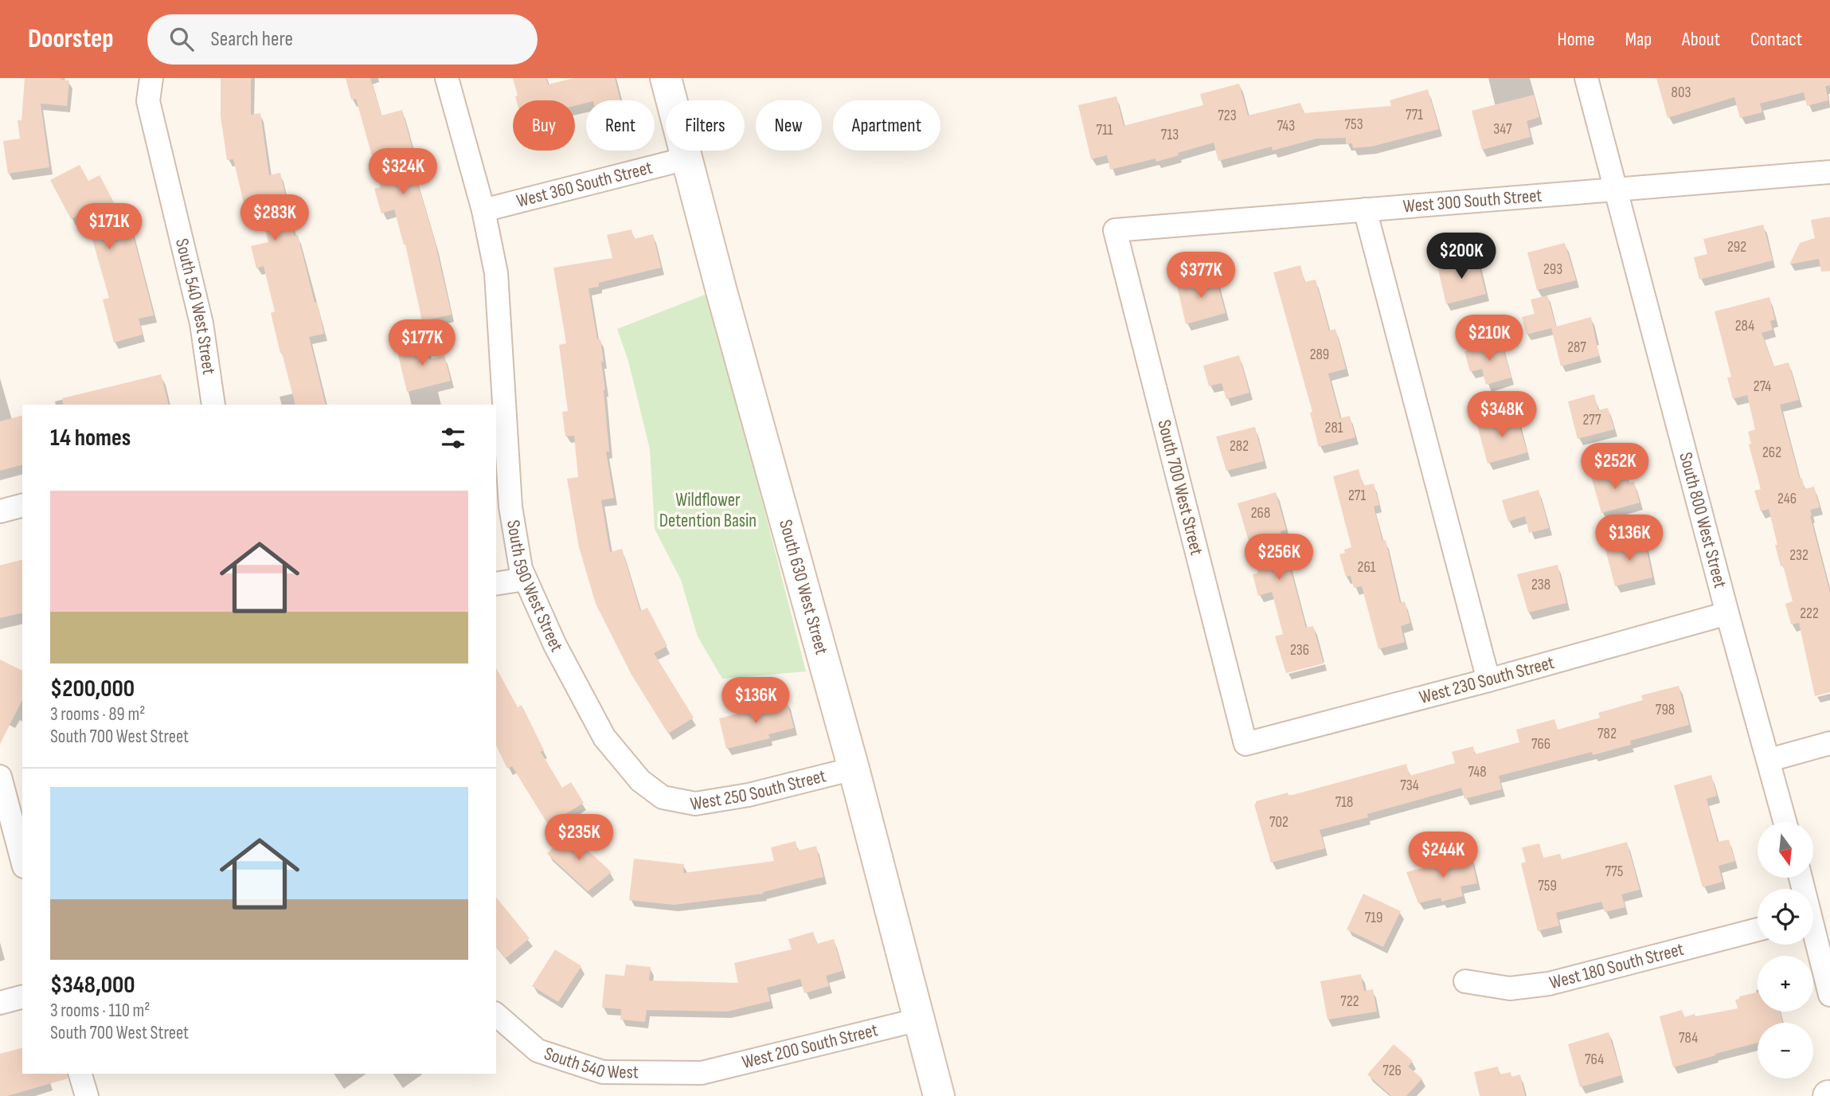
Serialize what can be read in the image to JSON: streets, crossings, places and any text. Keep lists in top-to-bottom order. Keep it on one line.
{"streets":{"street":["West 360 South Street","West 300 South Street","South 540 West Street","South 700 West Street","South 800 West Street","South 590 West Street","South 630 West Street","West 230 South Street","West 250 South Street","West 180 South Street","West 200 South Street","South 540 West"]},"crossings":[["West 360 South Street","South 590 West Street"],["West 360 South Street","South 630 West Street"],["West 300 South Street","South 700 West Street"],["West 300 South Street","South 800 West Street"],["South 700 West Street","West 230 South Street"],["South 800 West Street","West 230 South Street"],["South 590 West Street","West 250 South Street"],["South 630 West Street","West 250 South Street"],["South 630 West Street","West 200 South Street"],["West 200 South Street","South 540 West"]],"parks":["Wildflower Detention Basin"],"house_numbers":["803","771","723","753","743","347","711","713","292","293","284","287","289","274","277","281","282","262","271","246","268","232","261","238","222","236","798","782","766","748","734","718","702","775","759","719","722","784","764","726"],"north":"bottom","page":{"header":"Doorstep","search":"Search here","nav":["Home","Map","About","Contact"],"chip":["Buy","Rent","Filters","New","Apartment"],"price":["$324K","$283K","$171K","$200K","$377K","$210K","$177K","$348K","$252K","$136K","$256K","$136K","$235K","$244K"],"heading":"14 homes","list":[{"name":"$200,000","note":"3 rooms · 89 m² · South 700 West Street"},{"name":"$348,000","note":"3 rooms · 110 m² · South 700 West Street"}],"map_buttons":["+","−"]}}
